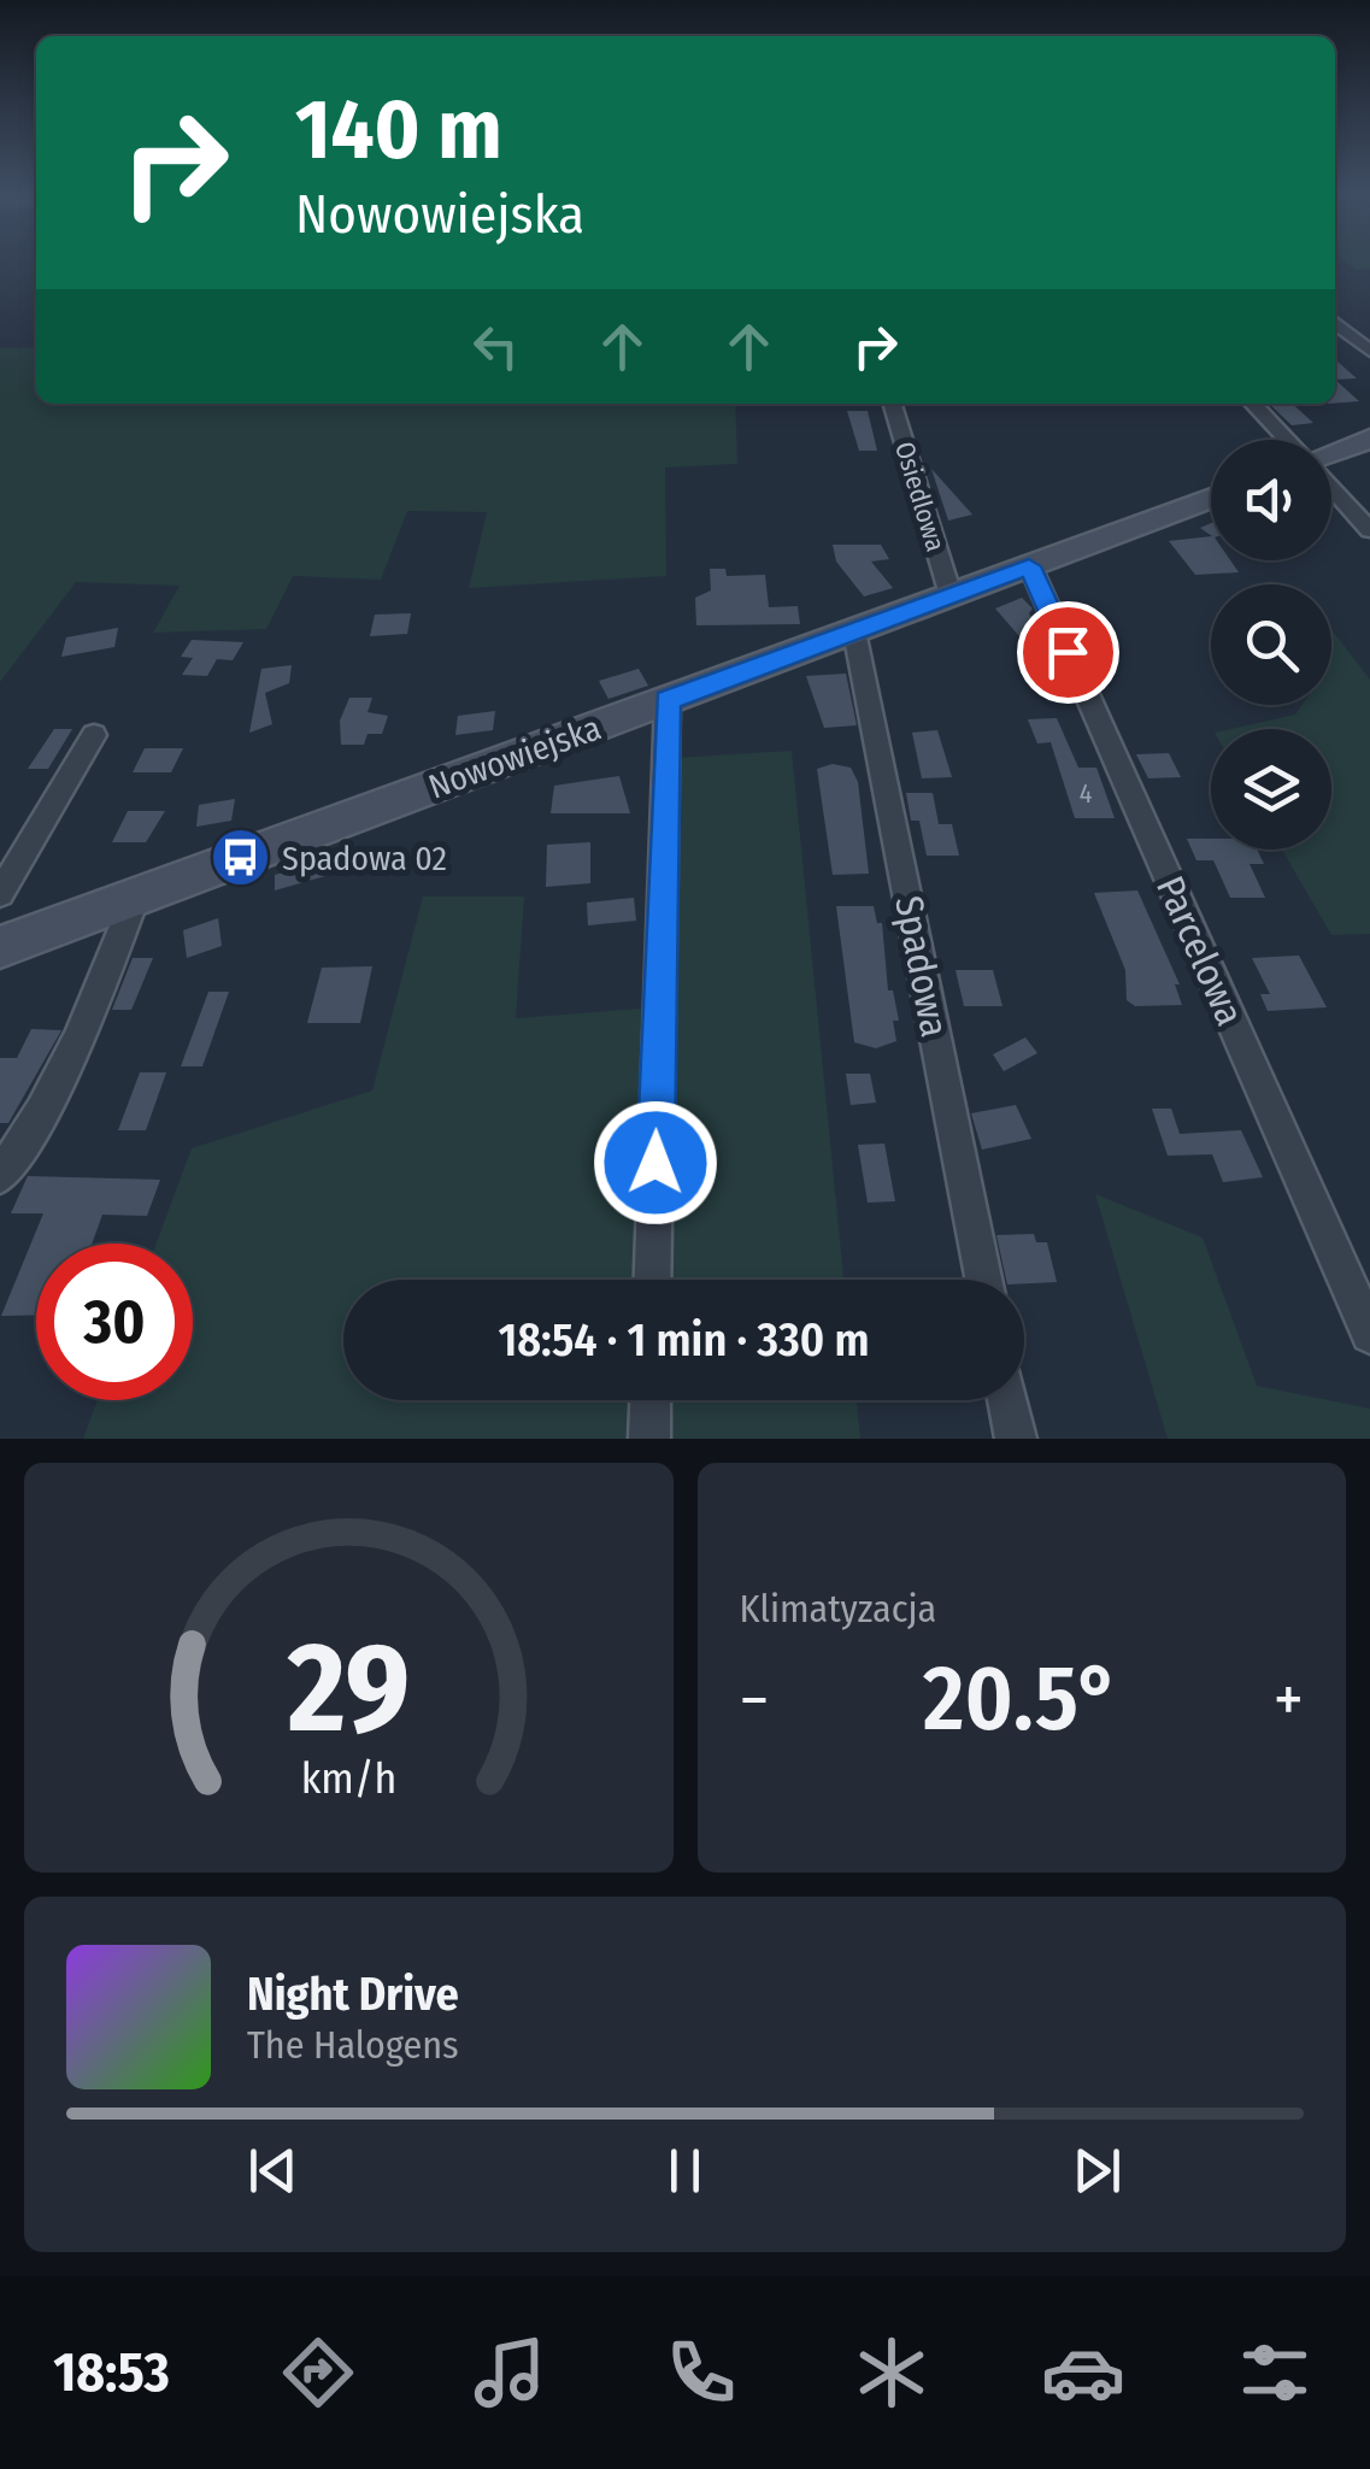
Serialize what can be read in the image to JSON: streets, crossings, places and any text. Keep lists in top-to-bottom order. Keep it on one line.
{"streets":{"street":["Osiedlowa","Nowowiejska","Parcelowa","Spadowa"]},"crossings":[["Osiedlowa","Nowowiejska"],["Nowowiejska","Parcelowa"],["Nowowiejska","Spadowa"]],"places":{"bus stop":["Spadowa 02"]},"house_numbers":["4"],"page":{"turn":["140 m","Nowowiejska"],"limit":"30","trip":"18:54 · 1 min · 330 m","tile":"Klimatyzacja","heat":["−","20.5°","+"],"song":["Night Drive","The Halogens"],"tabs":"18:53","gauge":["29","km/h"]}}
